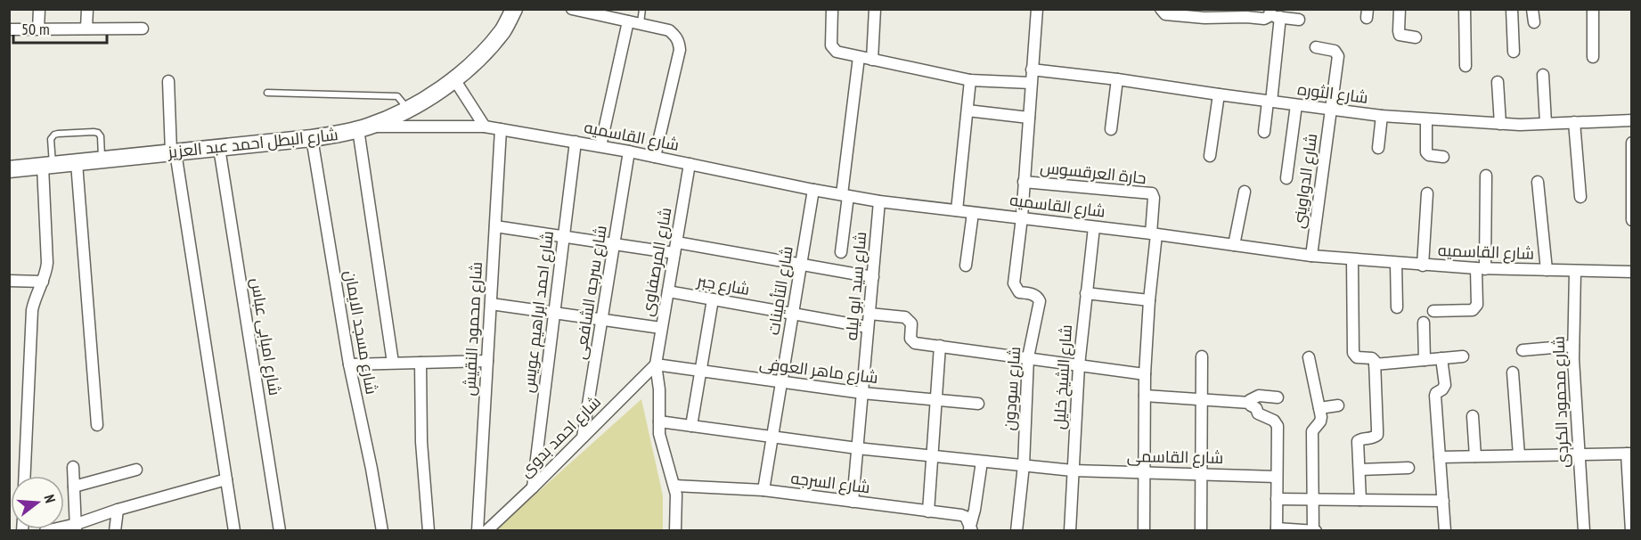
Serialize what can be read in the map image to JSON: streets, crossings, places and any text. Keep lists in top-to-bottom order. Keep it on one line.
{"streets":{"main road":["شارع البطل احمد عبد العزيز"],"street":["شارع الثوره","شارع القاسميه","حارة العرقسوس","شارع الدواوينى","شارع المرصفاوى","شارع جبر","شارع سيد ابو ليله","شارع التأمينات","شارع سرجه الشافعى","شارع احمد ابراهيم عويس","شارع محمود النقيش","شارع مسجد الايمان","شارع امبابى عباس","شارع ماهر العوفى","شارع الشيخ خليل","شارع سودون","شارع محمود الكردى","شارع احمد بدوى","شارع القاسمى","شارع السرجه"]},"crossings":[["شارع الثوره","شارع الدواوينى"],["شارع الثوره","شارع سودون"],["شارع القاسميه","شارع البطل احمد عبد العزيز"],["شارع القاسميه","حارة العرقسوس"],["شارع القاسميه","شارع الدواوينى"],["شارع القاسميه","شارع المرصفاوى"],["شارع القاسميه","شارع سيد ابو ليله"],["شارع القاسميه","شارع التأمينات"],["شارع القاسميه","شارع سرجه الشافعى"],["شارع القاسميه","شارع احمد ابراهيم عويس"],["شارع القاسميه","شارع محمود النقيش"],["شارع القاسميه","شارع الشيخ خليل"],["شارع القاسميه","شارع سودون"],["شارع القاسميه","شارع محمود الكردى"],["شارع البطل احمد عبد العزيز","شارع مسجد الايمان"],["شارع البطل احمد عبد العزيز","شارع امبابى عباس"],["حارة العرقسوس","شارع سودون"],["شارع المرصفاوى","شارع جبر"],["شارع المرصفاوى","شارع ماهر العوفى"],["شارع المرصفاوى","شارع احمد بدوى"],["شارع المرصفاوى","شارع القاسمى"],["شارع المرصفاوى","شارع السرجه"],["شارع جبر","شارع سيد ابو ليله"],["شارع جبر","شارع التأمينات"],["شارع سيد ابو ليله","شارع ماهر العوفى"],["شارع سيد ابو ليله","شارع القاسمى"],["شارع سيد ابو ليله","شارع السرجه"],["شارع التأمينات","شارع ماهر العوفى"],["شارع التأمينات","شارع القاسمى"],["شارع التأمينات","شارع السرجه"],["شارع سرجه الشافعى","شارع احمد بدوى"],["شارع احمد ابراهيم عويس","شارع احمد بدوى"],["شارع ماهر العوفى","شارع احمد بدوى"],["شارع الشيخ خليل","شارع القاسمى"],["شارع سودون","شارع القاسمى"]],"scale_bar":"50 m","north":"right"}
